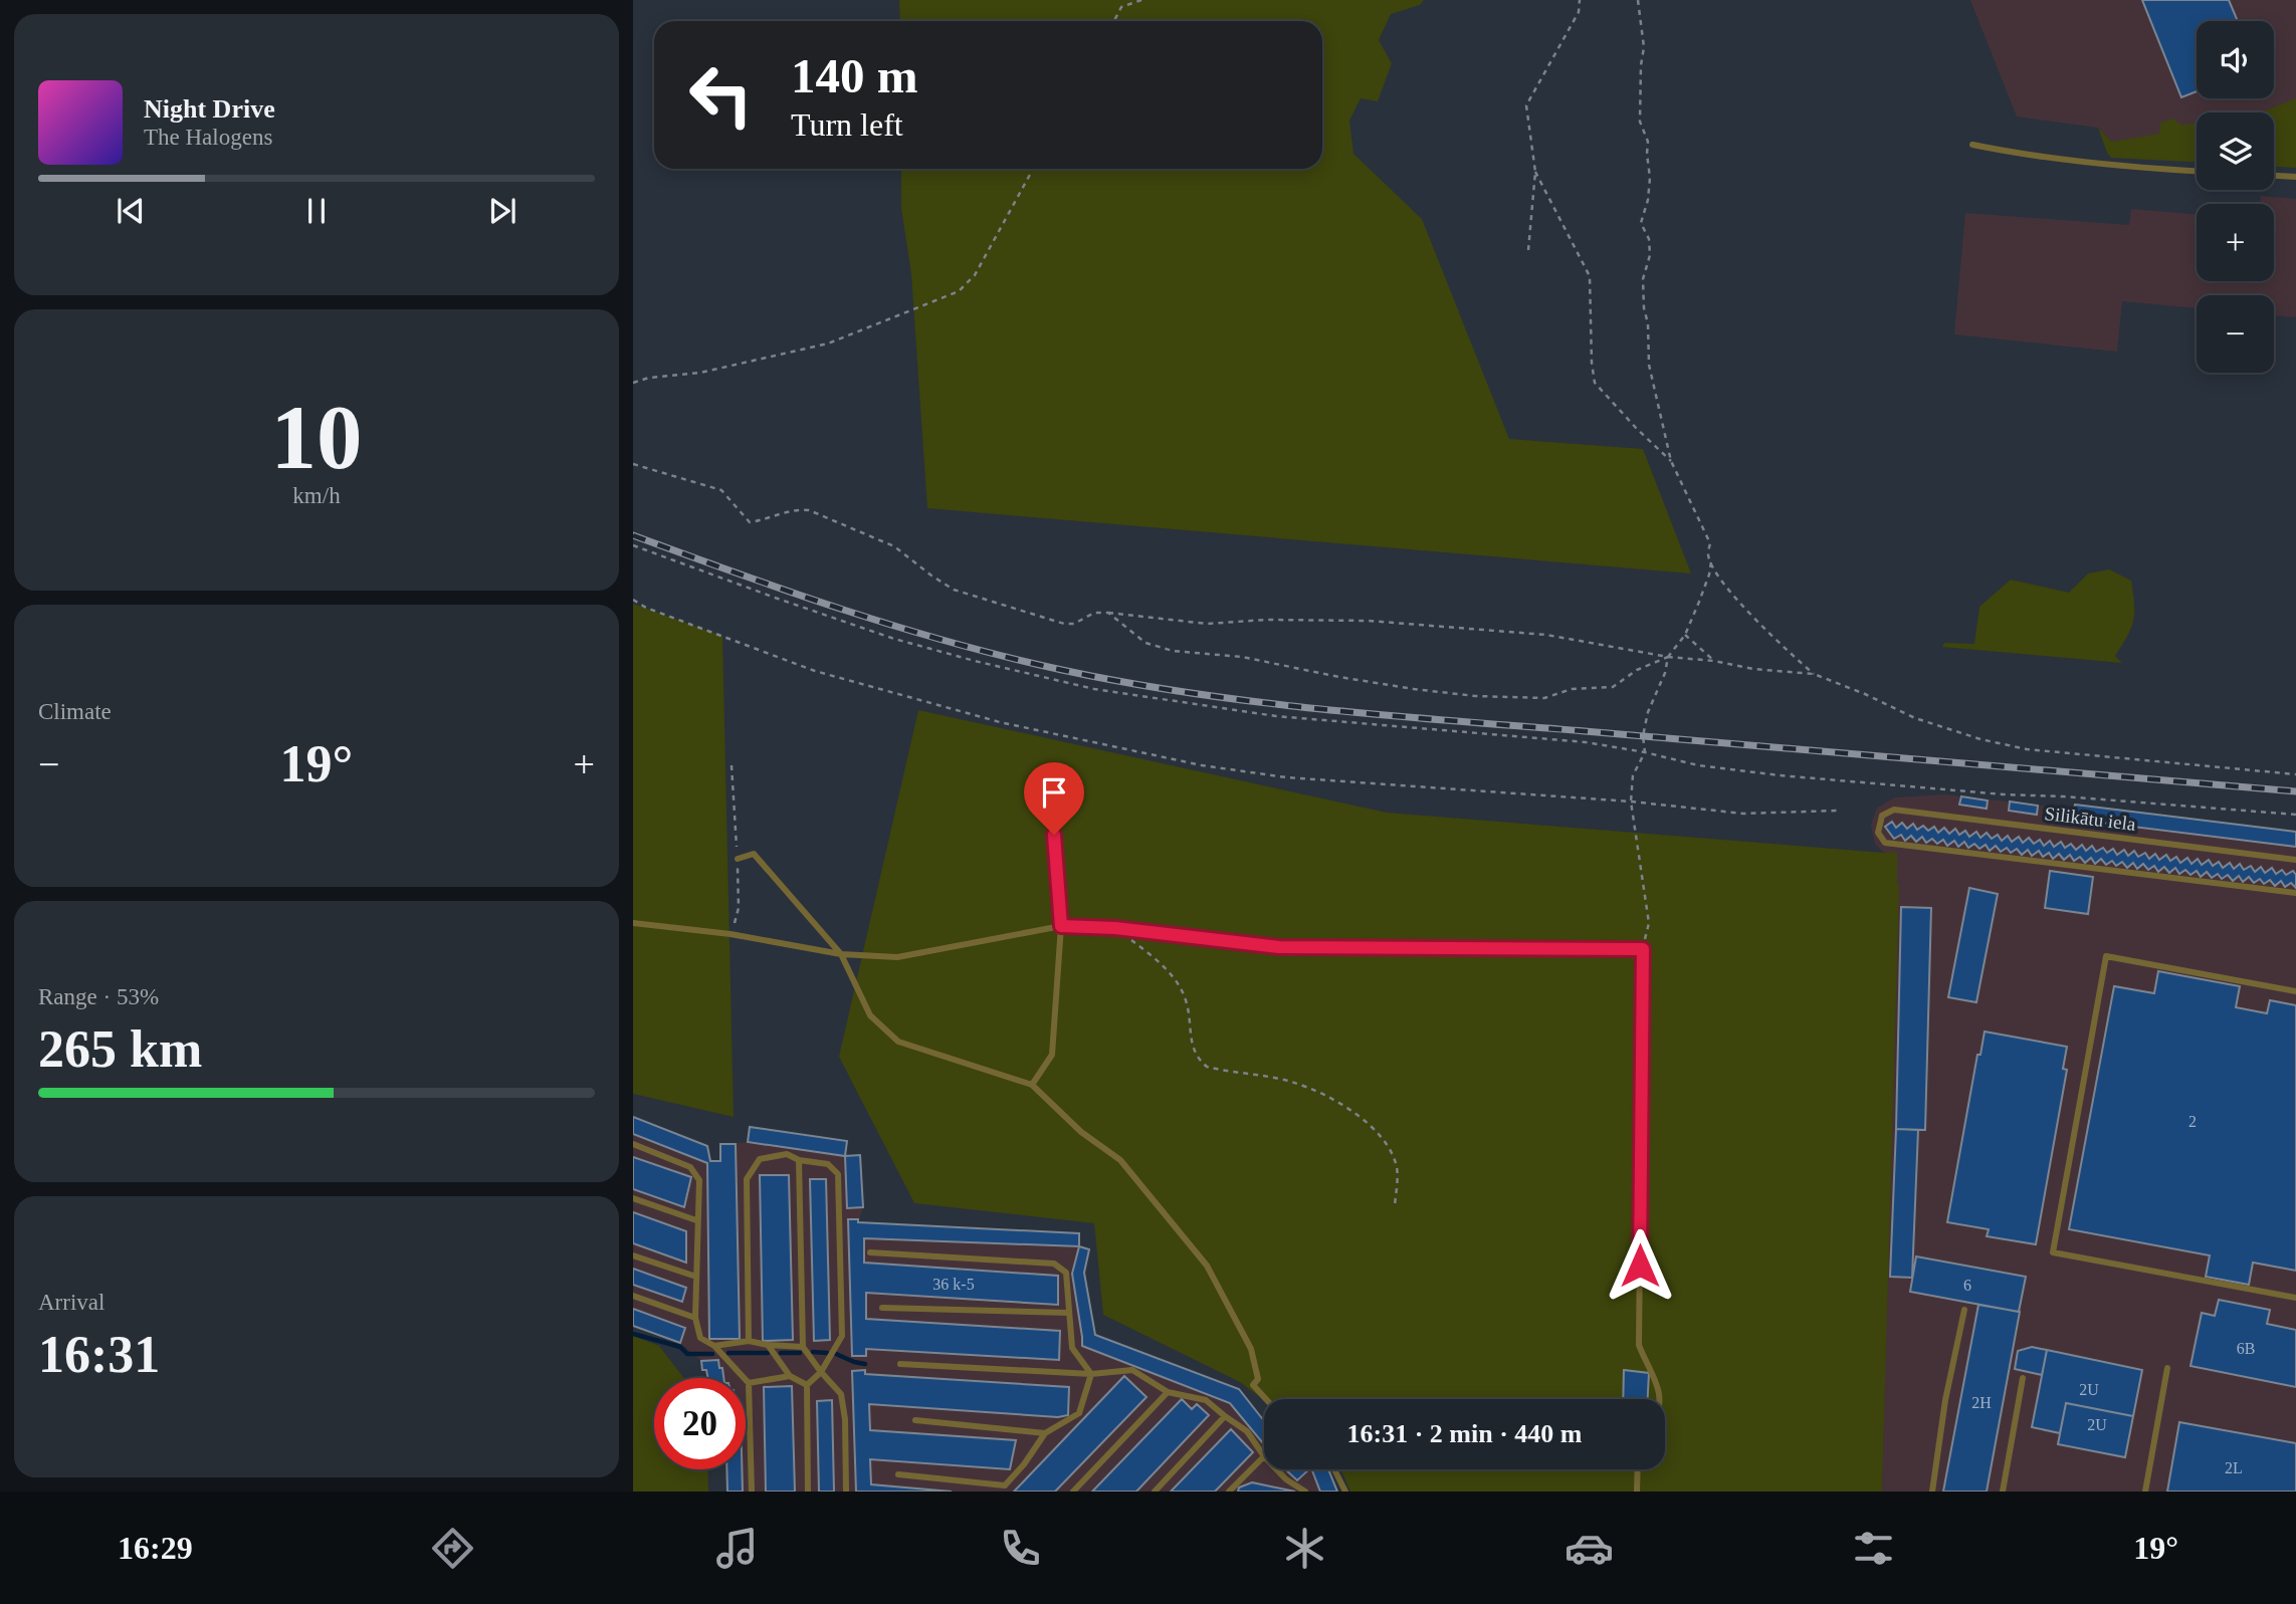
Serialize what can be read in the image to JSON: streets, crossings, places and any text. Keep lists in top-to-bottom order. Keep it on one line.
{"streets":{"lane":["Silikātu iela"]},"house_numbers":["2","36 k-5","6","6B","2U","2H","2U","2L"],"page":{"map_buttons":["+","−"],"turn":["140 m","Turn left"],"song":["Night Drive","The Halogens"],"tile":[["10","km/h"],"Climate",["Range · 53%","265 km"],["Arrival","16:31"]],"heat":["−","19°","+"],"limit":"20","trip":"16:31 · 2 min · 440 m","tabs":["16:29","19°"]}}
